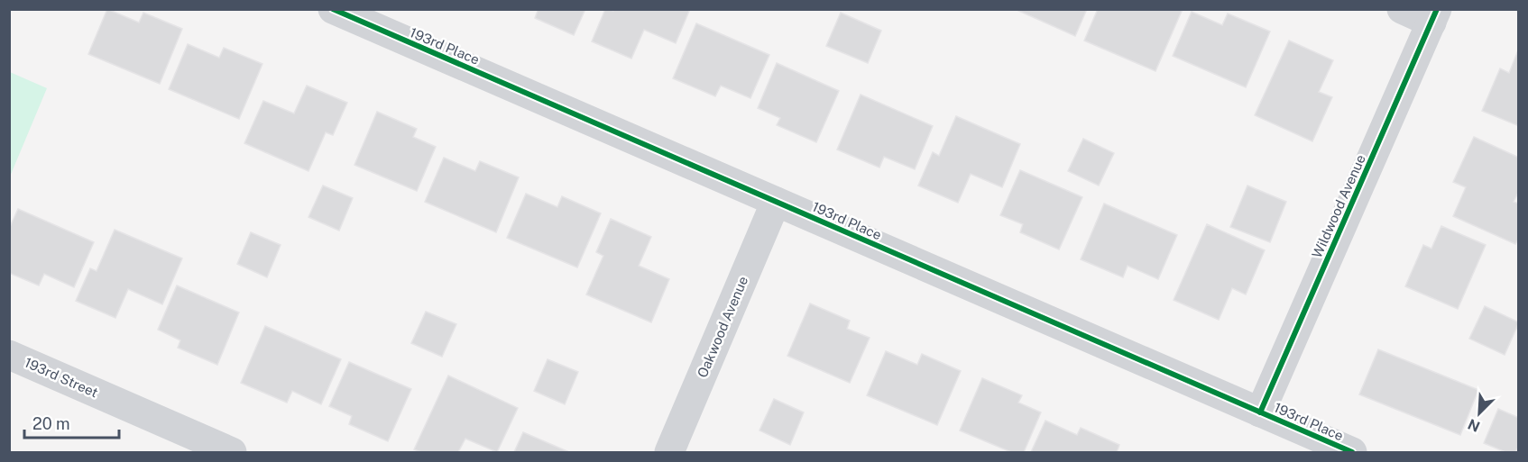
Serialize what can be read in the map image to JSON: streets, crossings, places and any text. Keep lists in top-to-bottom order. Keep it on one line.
{"streets":{"street":["193rd Place","Wildwood Avenue","Oakwood Avenue","193rd Street"]},"crossings":[["193rd Place","Wildwood Avenue"],["193rd Place","Oakwood Avenue"]],"scale_bar":"20 m","north":"bottom left"}
